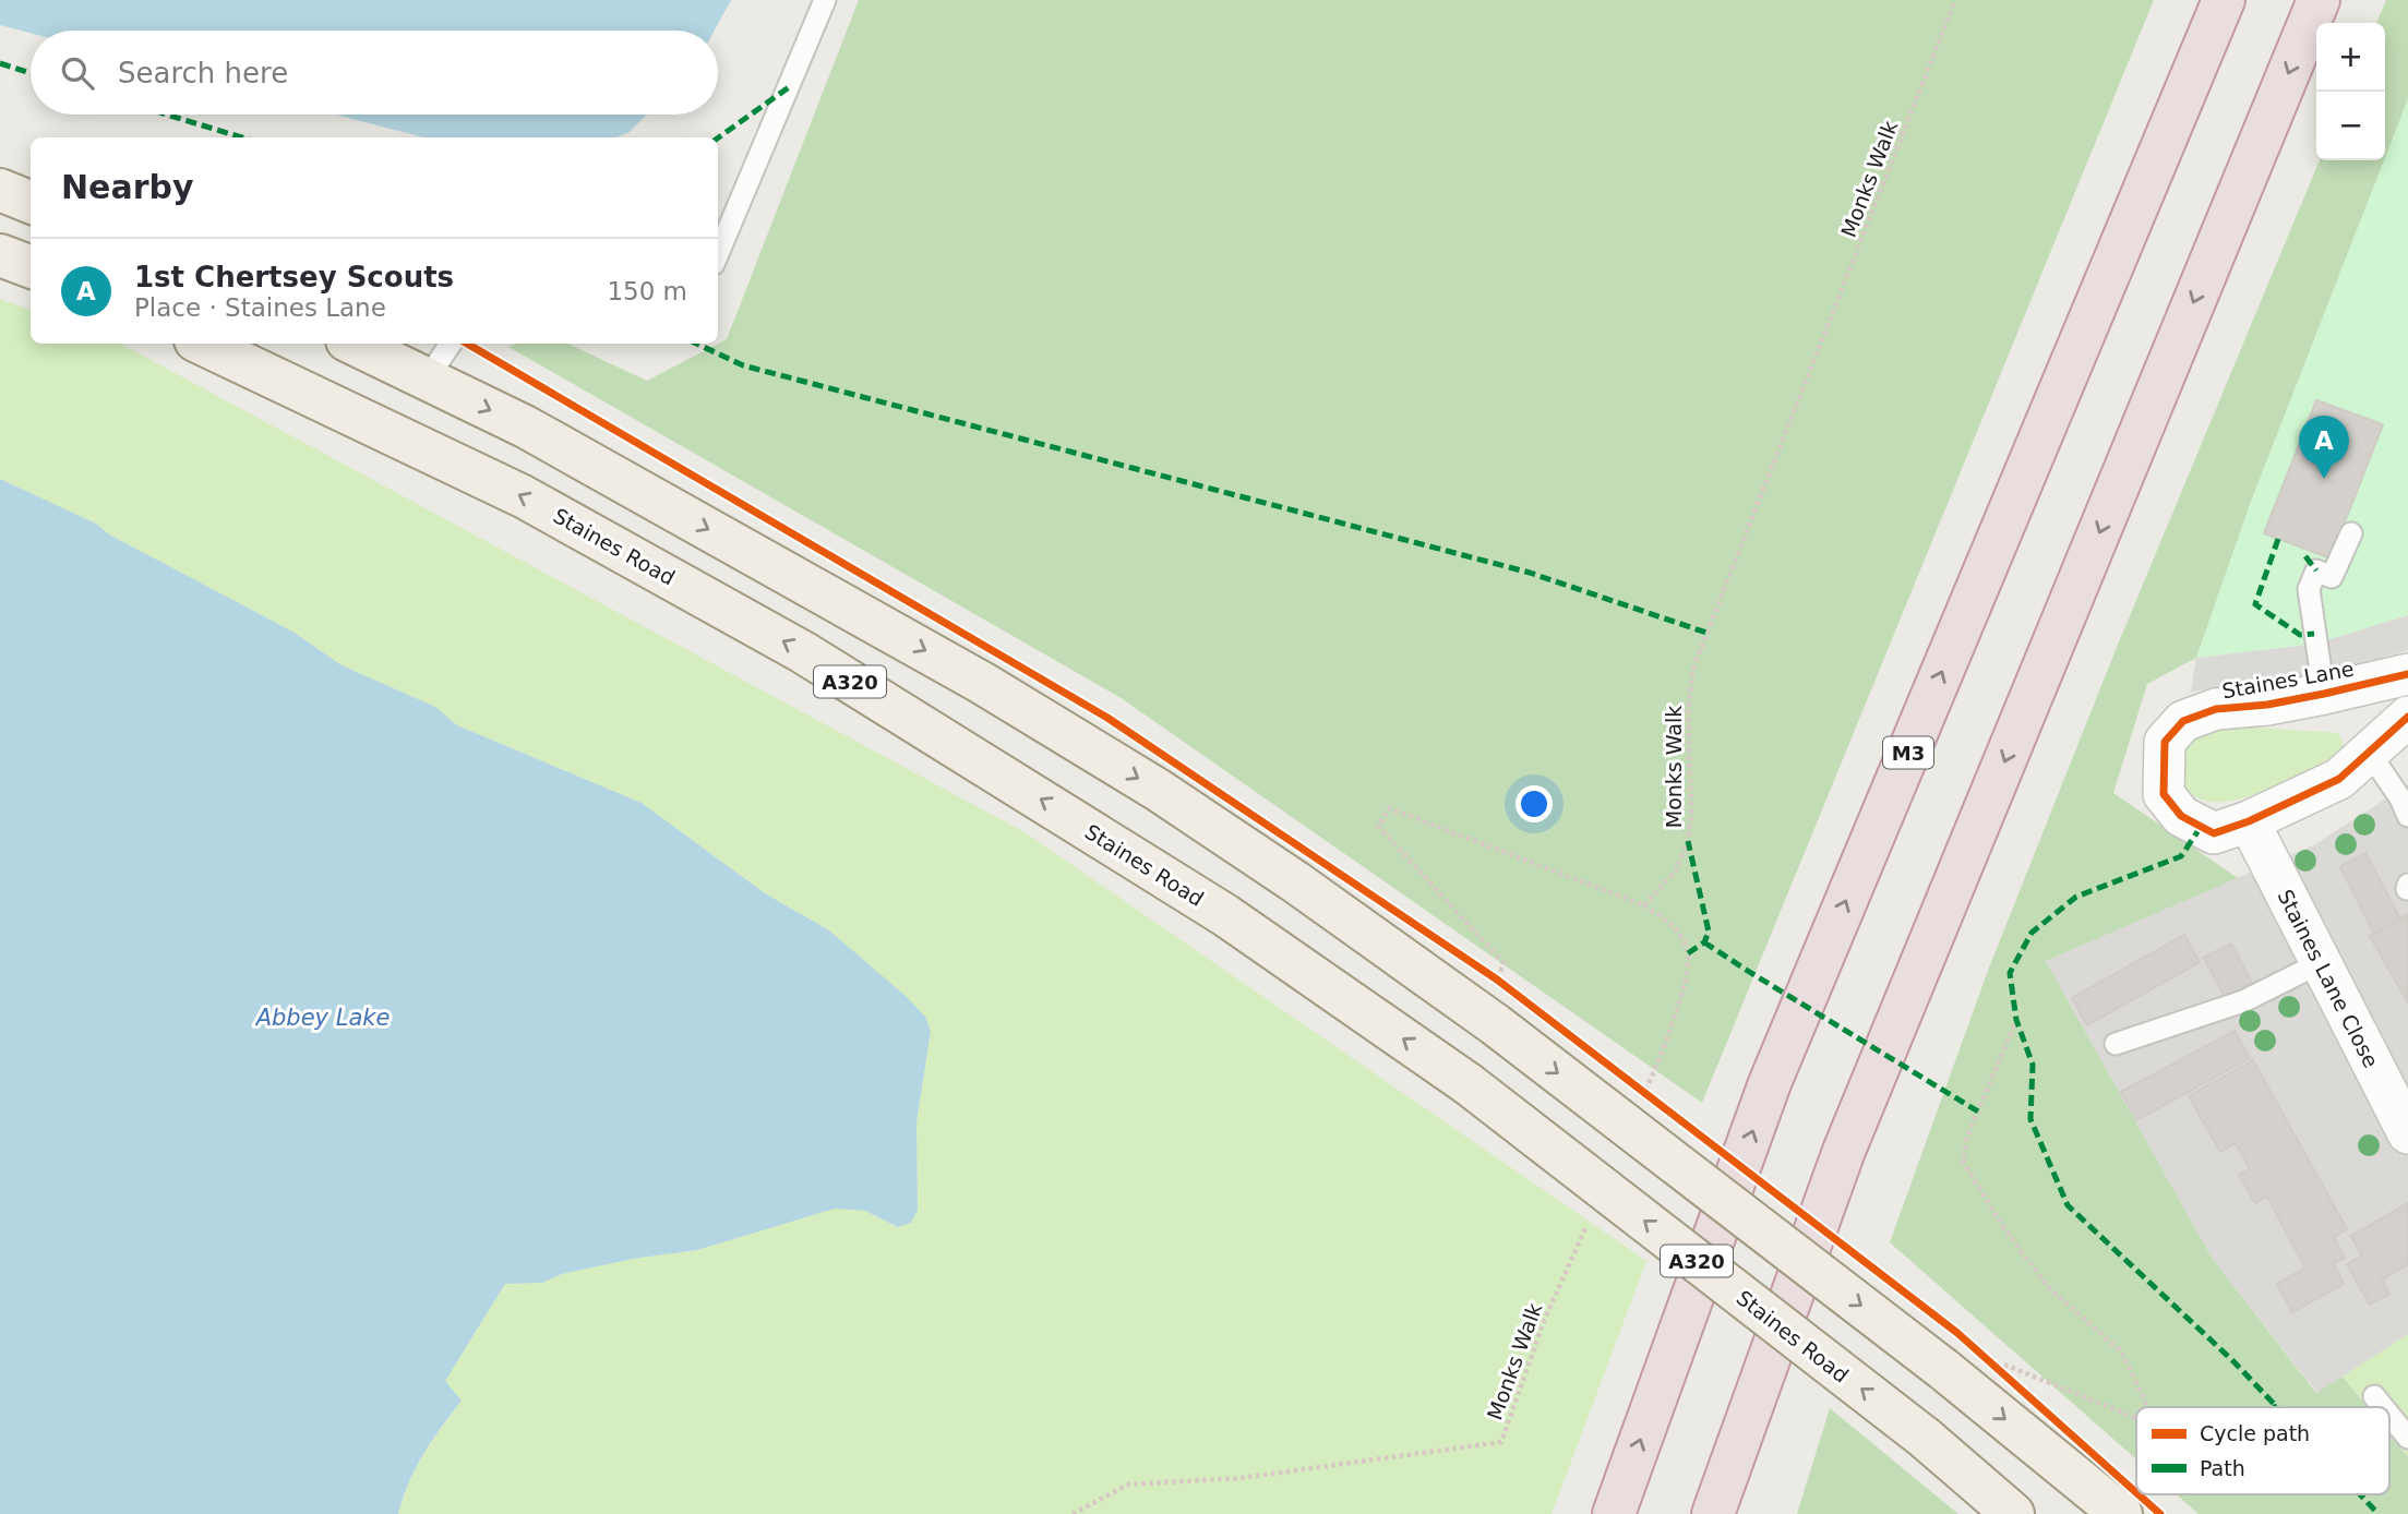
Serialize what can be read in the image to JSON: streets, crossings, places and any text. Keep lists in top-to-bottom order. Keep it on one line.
{"streets":{"highway":["M3"],"main road":["Staines Road","A320"],"street":["Staines Lane","Staines Lane Close"],"path":["Monks Walk"]},"crossings":[["Staines Lane","Staines Lane Close"]],"water":["Abbey Lake"],"legend":["Cycle path","Path"],"page":{"map_buttons":["+","−"],"search":"Search here","heading":"Nearby","list":[{"mark":"A","name":"1st Chertsey Scouts","note":"Place · Staines Lane","value":"150 m"}],"pins":"A"}}
